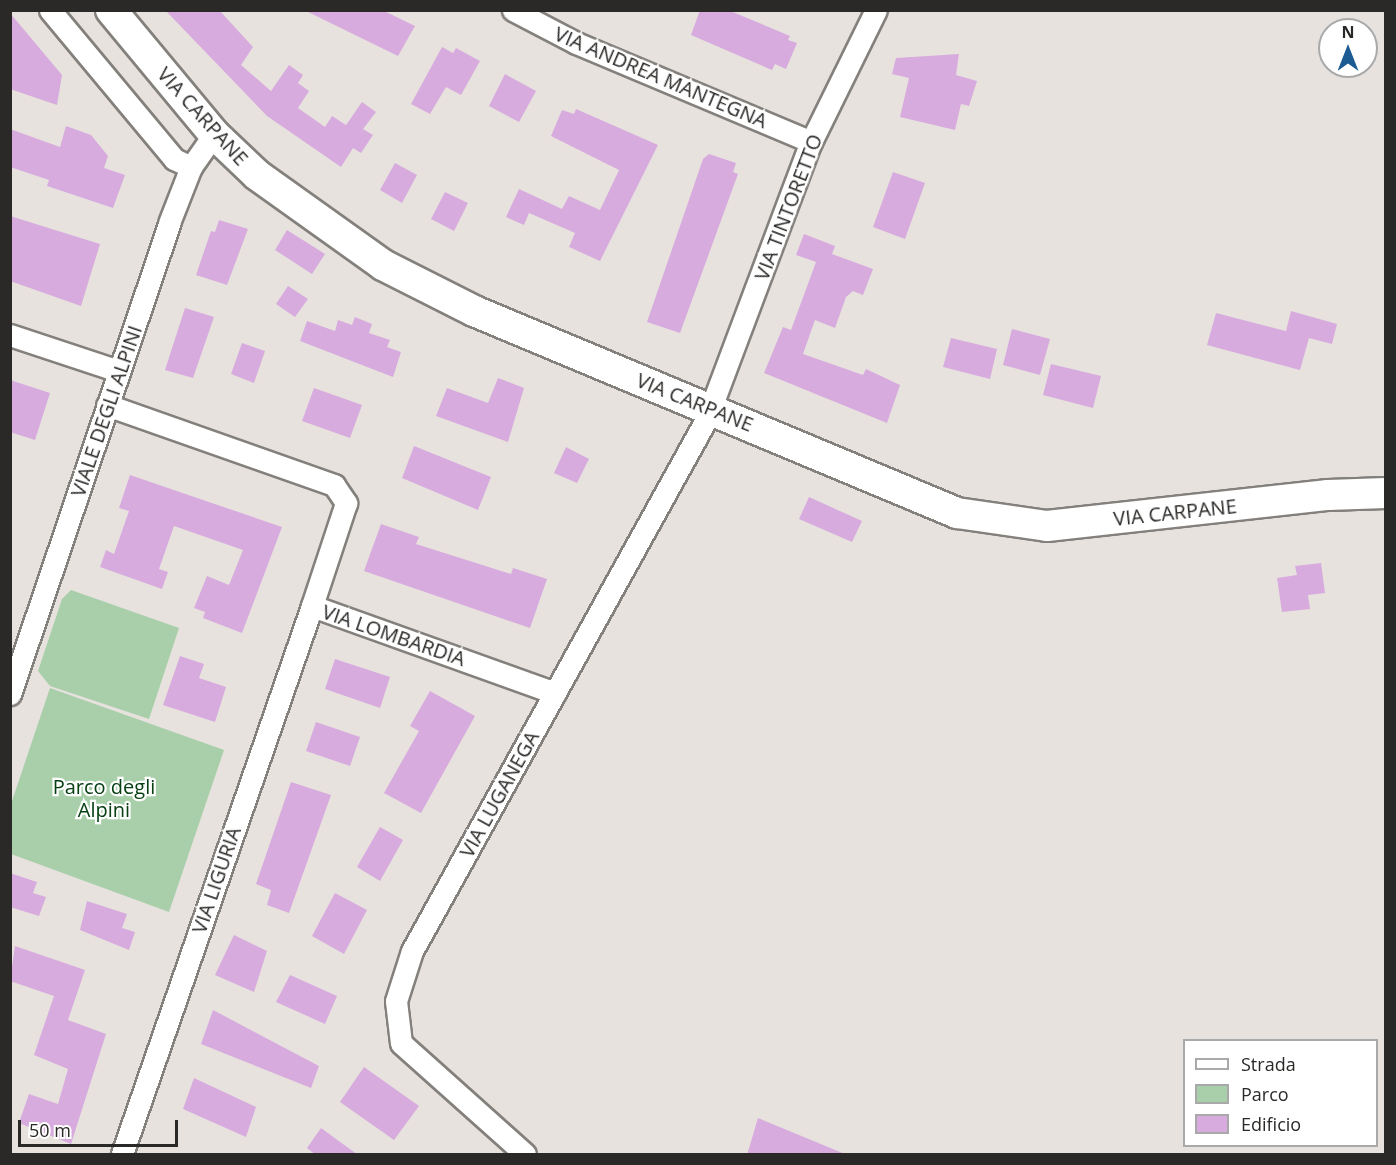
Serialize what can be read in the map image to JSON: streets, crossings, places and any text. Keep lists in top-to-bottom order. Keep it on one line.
{"streets":{"street":["VIA ANDREA MANTEGNA","VIA CARPANE","VIA TINTORETTO","VIALE DEGLI ALPINI","VIA LOMBARDIA","VIA LUGANEGA","VIA LIGURIA"]},"crossings":[["VIA ANDREA MANTEGNA","VIA TINTORETTO"],["VIA CARPANE","VIA TINTORETTO"],["VIA CARPANE","VIALE DEGLI ALPINI"],["VIA CARPANE","VIA LUGANEGA"],["VIA TINTORETTO","VIA LUGANEGA"],["VIALE DEGLI ALPINI","VIA LOMBARDIA"],["VIA LOMBARDIA","VIA LUGANEGA"],["VIA LOMBARDIA","VIA LIGURIA"]],"parks":["Parco degli Alpini"],"legend":["Strada","Parco","Edificio"],"scale_bar":"50 m","north":"top"}
